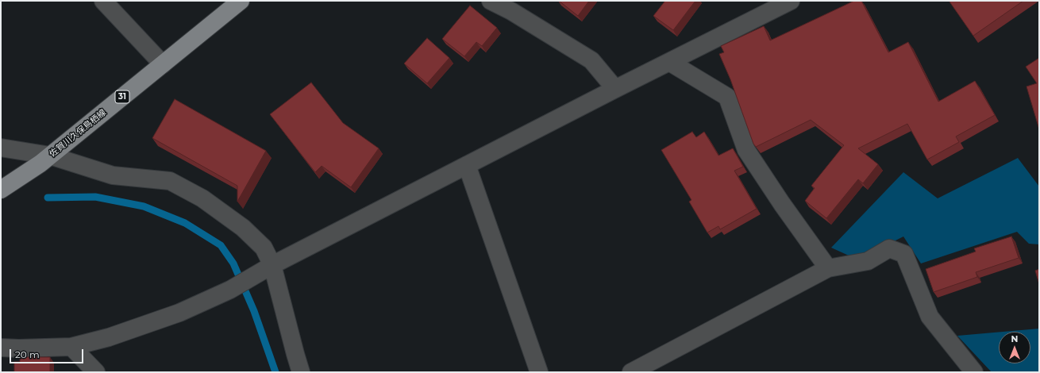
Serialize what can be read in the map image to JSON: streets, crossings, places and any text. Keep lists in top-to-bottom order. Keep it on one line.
{"streets":{"main road":["31","佐賀川久保鳥栖線"]},"scale_bar":"20 m","north":"top"}
